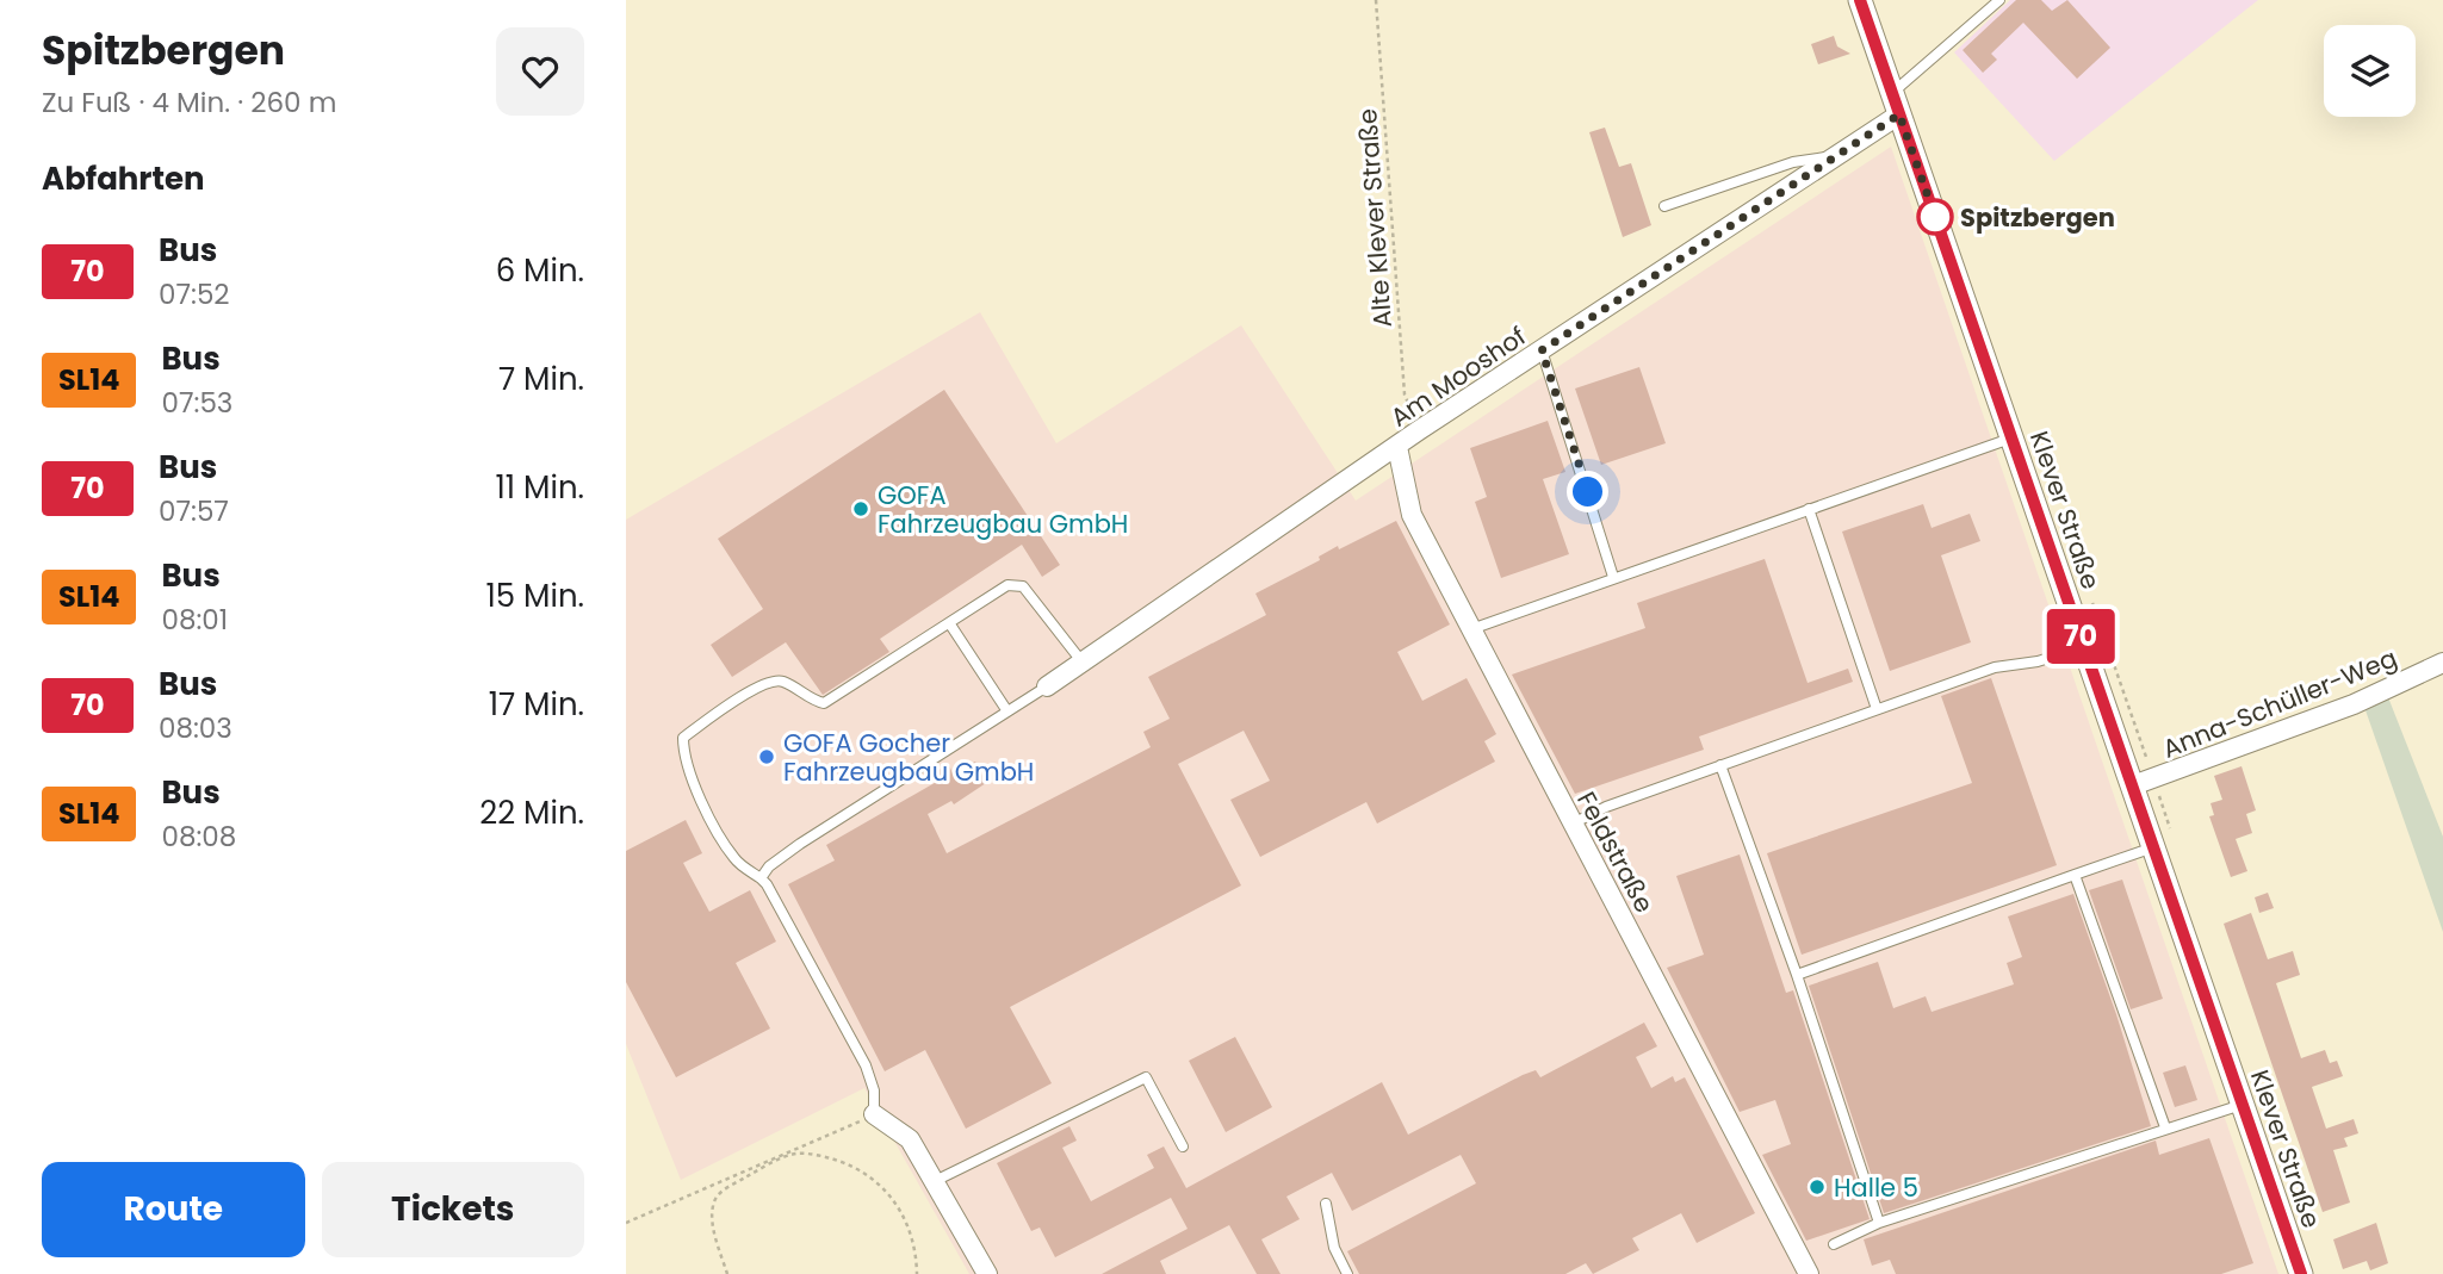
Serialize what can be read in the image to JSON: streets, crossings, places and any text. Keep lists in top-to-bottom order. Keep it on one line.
{"streets":{"street":["Am Mooshof","Klever Straße","Anna-Schüller-Weg","Feldstraße"],"path":["Alte Klever Straße"]},"crossings":[["Alte Klever Straße","Am Mooshof"],["Am Mooshof","Klever Straße"],["Am Mooshof","Feldstraße"],["Klever Straße","Anna-Schüller-Weg"]],"places":["Spitzbergen","GOFA Fahrzeugbau GmbH","GOFA Gocher Fahrzeugbau GmbH","Halle 5"],"lines":["bus line 70"],"page":{"heading":[["Spitzbergen","Zu Fuß · 4 Min. · 260 m"],"Abfahrten"],"on_map":"70","list":[{"mark":"70","name":"Bus","note":"07:52","value":"6 Min."},{"mark":"SL14","name":"Bus","note":"07:53","value":"7 Min."},{"mark":"70","name":"Bus","note":"07:57","value":"11 Min."},{"mark":"SL14","name":"Bus","note":"08:01","value":"15 Min."},{"mark":"70","name":"Bus","note":"08:03","value":"17 Min."},{"mark":"SL14","name":"Bus","note":"08:08","value":"22 Min."}],"buttons":["Route","Tickets"]}}
